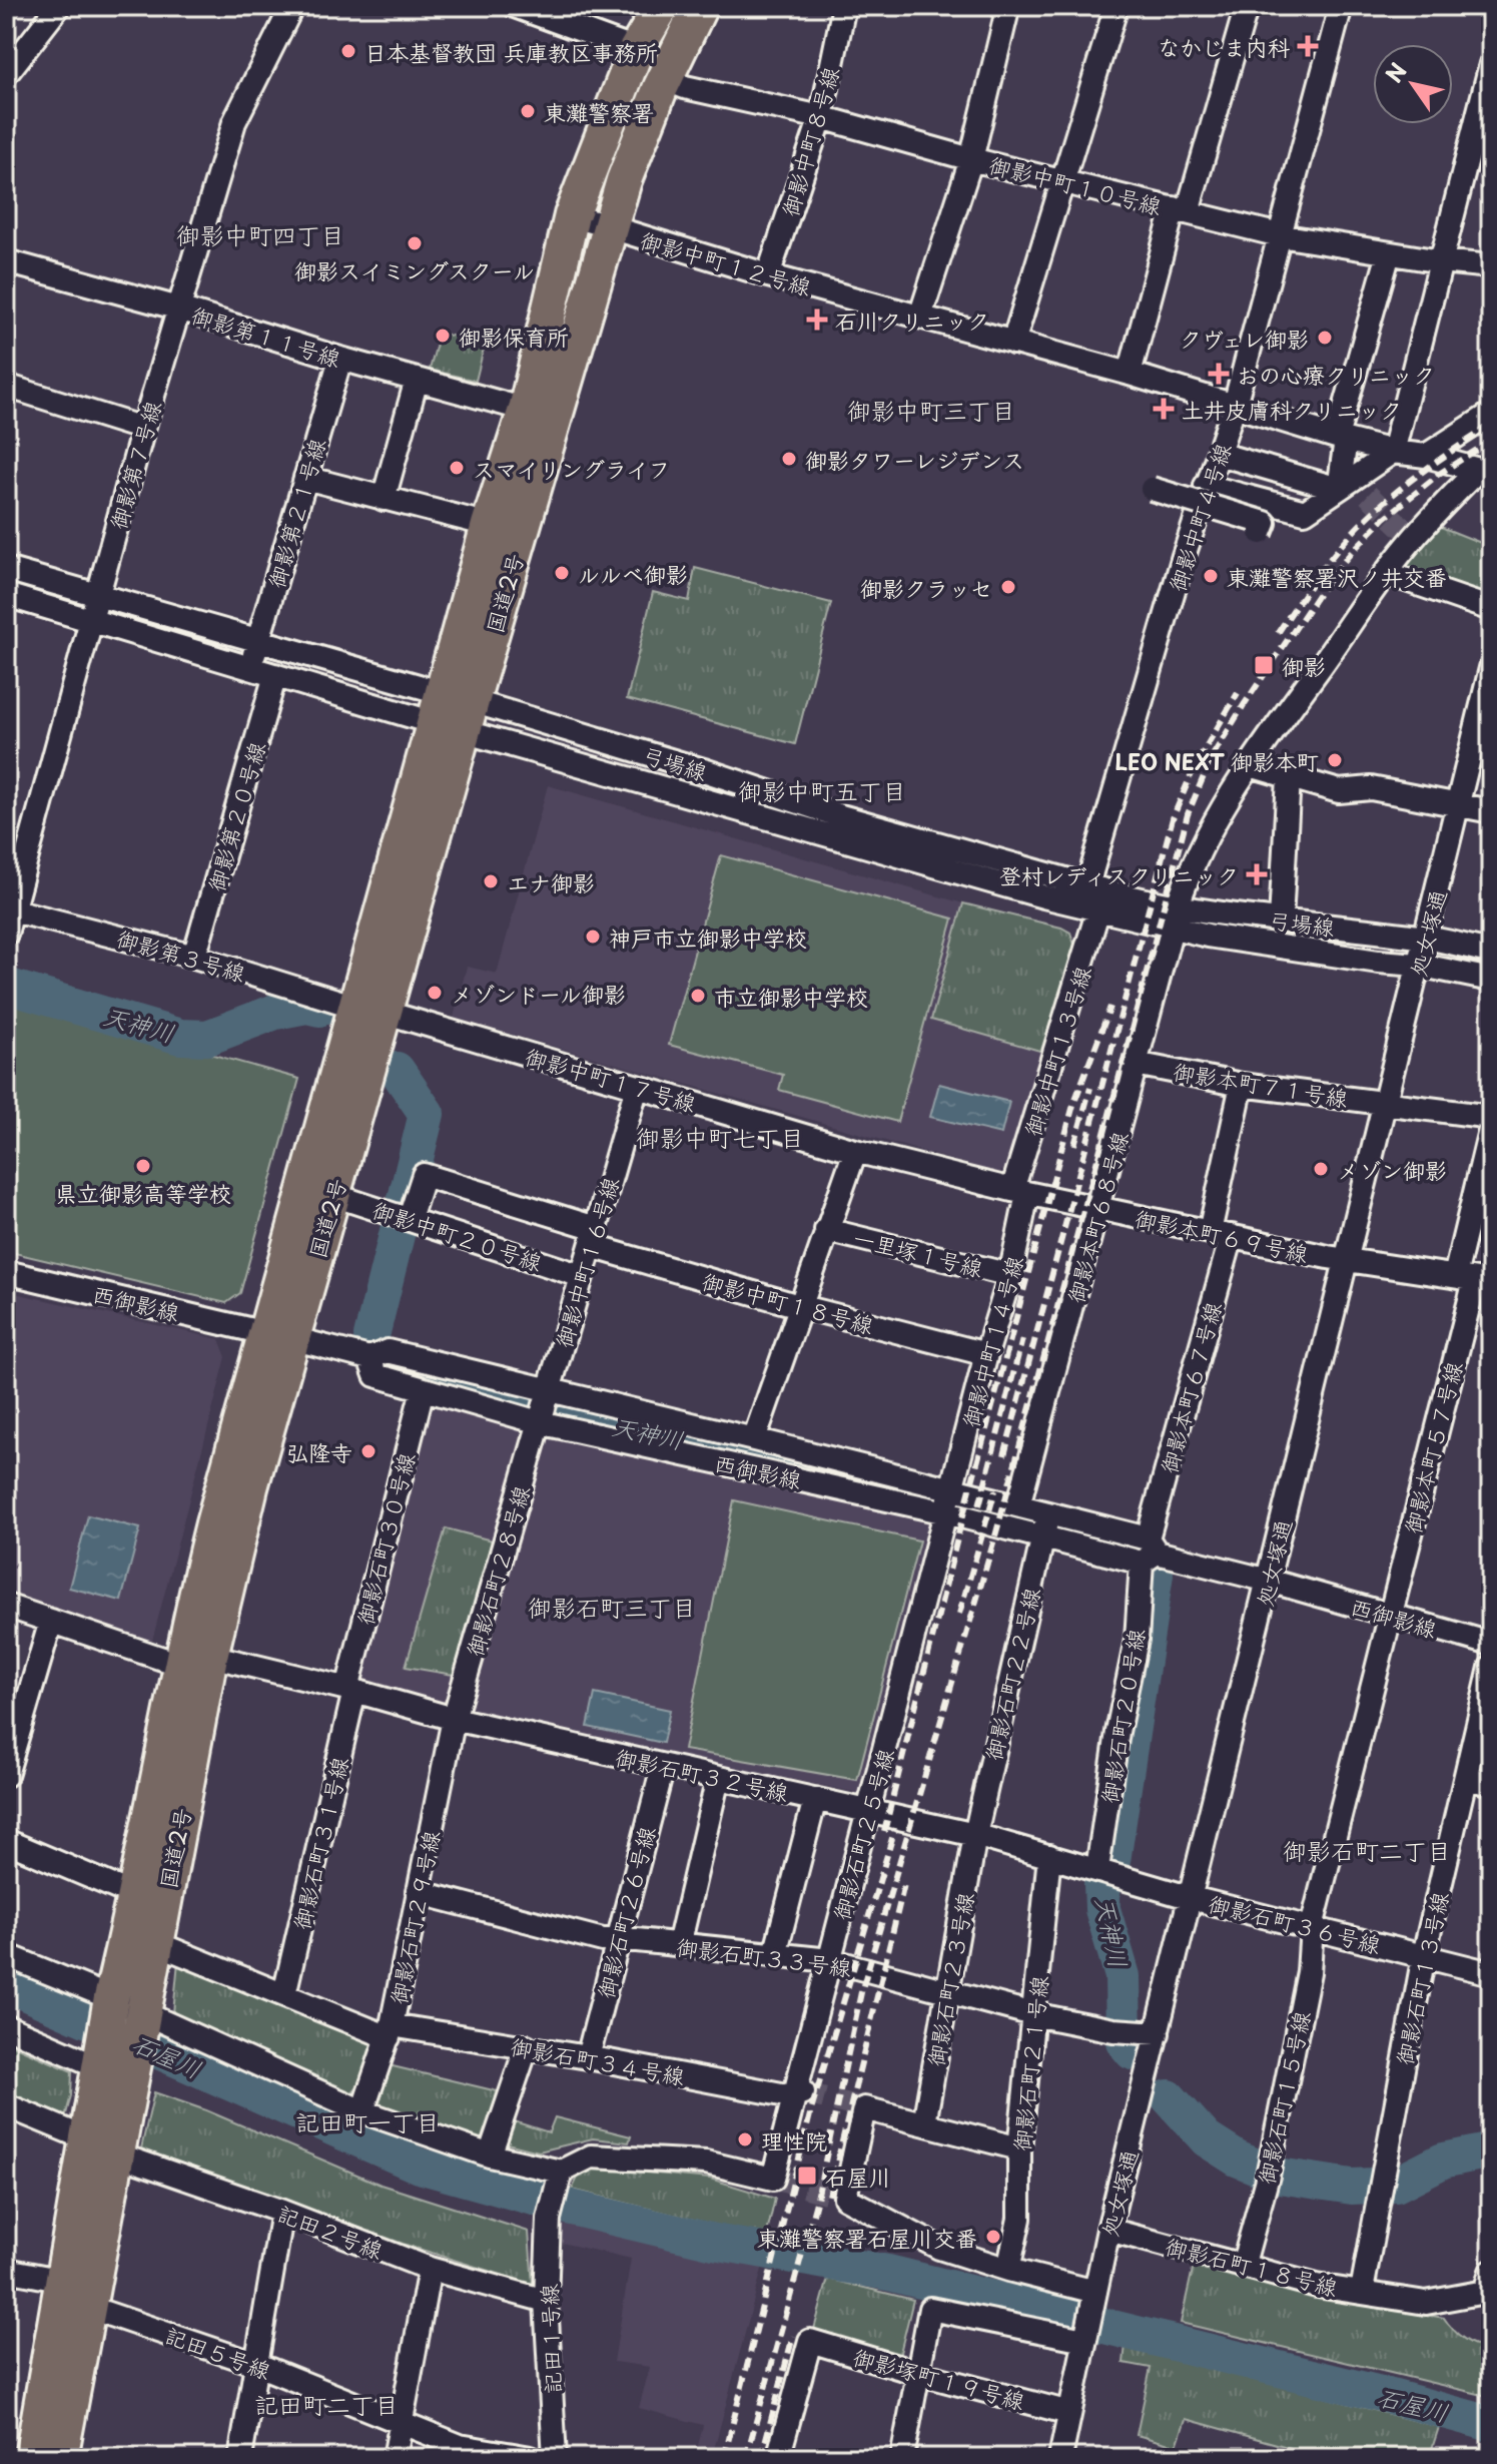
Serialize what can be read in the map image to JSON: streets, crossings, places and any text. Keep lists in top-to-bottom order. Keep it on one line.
{"streets":{"highway":["国道2号"],"street":["御影中町８号線","御影中町１０号線","御影中町１２号線","御影第１１号線","御影第７号線","御影第２１号線","御影中町４号線","弓場線","御影第２０号線","処女塚通","御影第３号線","御影中町１３号線","御影中町１７号線","御影本町７１号線","御影本町６８号線","御影中町２０号線","御影本町６９号線","一里塚１号線","御影中町１６号線","西御影線","御影中町１８号線","御影中町１４号線","御影本町６７号線","御影本町５７号線","御影石町３０号線","御影石町２８号線","御影石町２２号線","御影石町２０号線","御影石町３２号線","御影石町２５号線","御影石町３１号線","御影石町２６号線","御影石町２９号線","御影石町３６号線","御影石町３３号線","御影石町１３号線","御影石町２３号線","御影石町３４号線","御影石町２１号線","御影石町１５号線","記田２号線","御影石町１８号線","記田１号線","記田５号線","御影塚町１９号線"]},"crossings":[["御影中町８号線","御影中町１０号線"],["御影中町８号線","御影中町１２号線"],["御影中町１０号線","御影中町４号線"],["御影中町１０号線","国道2号"],["御影中町１２号線","御影中町４号線"],["御影中町１２号線","国道2号"],["御影中町１２号線","御影本町６８号線"],["御影第１１号線","御影第７号線"],["御影第１１号線","御影第２１号線"],["御影第１１号線","国道2号"],["御影第７号線","弓場線"],["御影第７号線","御影第３号線"],["御影第２１号線","弓場線"],["御影中町４号線","弓場線"],["国道2号","弓場線"],["国道2号","御影第３号線"],["国道2号","御影中町１７号線"],["国道2号","御影中町２０号線"],["国道2号","西御影線"],["国道2号","御影石町３２号線"],["国道2号","御影石町３４号線"],["国道2号","記田２号線"],["国道2号","記田５号線"],["弓場線","御影第２０号線"],["弓場線","処女塚通"],["弓場線","御影中町１３号線"],["弓場線","御影本町６８号線"],["御影第２０号線","御影第３号線"],["処女塚通","御影本町７１号線"],["処女塚通","御影本町６９号線"],["処女塚通","西御影線"],["処女塚通","御影石町３２号線"],["処女塚通","御影石町３６号線"],["処女塚通","御影石町３３号線"],["処女塚通","御影石町１８号線"],["処女塚通","御影塚町１９号線"],["御影第３号線","御影中町１７号線"],["御影中町１３号線","御影中町１７号線"],["御影中町１３号線","御影中町１４号線"],["御影中町１７号線","御影本町６８号線"],["御影中町１７号線","御影本町６９号線"],["御影中町１７号線","御影中町１６号線"],["御影中町１７号線","御影中町１４号線"],["御影本町７１号線","御影本町６８号線"],["御影本町７１号線","御影本町６７号線"],["御影本町６８号線","御影本町６９号線"],["御影本町６８号線","西御影線"],["御影中町２０号線","御影中町１６号線"],["御影中町２０号線","御影中町１８号線"],["御影本町６９号線","御影本町６７号線"],["御影本町６９号線","御影本町５７号線"],["一里塚１号線","御影中町１４号線"],["御影中町１６号線","西御影線"],["御影中町１６号線","御影中町１８号線"],["御影中町１６号線","御影石町２８号線"],["西御影線","御影中町１４号線"],["西御影線","御影本町６７号線"],["西御影線","御影本町５７号線"],["西御影線","御影石町３０号線"],["西御影線","御影石町２８号線"],["西御影線","御影石町２２号線"],["西御影線","御影石町２０号線"],["西御影線","御影石町２５号線"],["御影中町１８号線","御影中町１４号線"],["御影中町１４号線","御影石町２５号線"],["御影本町６７号線","御影石町２０号線"],["御影本町５７号線","御影石町３６号線"],["御影本町５７号線","御影石町１５号線"],["御影石町３０号線","御影石町３２号線"],["御影石町３０号線","御影石町３１号線"],["御影石町２８号線","御影石町３２号線"],["御影石町２８号線","御影石町２９号線"],["御影石町２２号線","御影石町３２号線"],["御影石町２２号線","御影石町２３号線"],["御影石町２０号線","御影石町３２号線"],["御影石町３２号線","御影石町２５号線"],["御影石町３２号線","御影石町３１号線"],["御影石町３２号線","御影石町２６号線"],["御影石町３２号線","御影石町２９号線"],["御影石町３２号線","御影石町３６号線"],["御影石町３２号線","御影石町２３号線"],["御影石町３２号線","御影石町２１号線"],["御影石町２５号線","御影石町３３号線"],["御影石町２５号線","御影石町３４号線"],["御影石町２５号線","記田１号線"],["御影石町３１号線","御影石町３４号線"],["御影石町２６号線","御影石町３３号線"],["御影石町２６号線","御影石町３４号線"],["御影石町２９号線","御影石町３３号線"],["御影石町２９号線","御影石町３４号線"],["御影石町３６号線","御影石町１３号線"],["御影石町３６号線","御影石町１５号線"],["御影石町３３号線","御影石町２３号線"],["御影石町３３号線","御影石町２１号線"],["御影石町１３号線","御影石町１８号線"],["御影石町１５号線","御影石町１８号線"],["記田２号線","記田１号線"]],"districts":["御影中町四丁目","御影中町三丁目","御影中町五丁目","御影中町七丁目","御影石町三丁目","御影石町二丁目","記田町一丁目","記田町二丁目"],"water":["天神川","石屋川"],"places":{"health":["なかじま内科","石川クリニック","おの心療クリニック","土井皮膚科クリニック","登村レディスクリニック"],"other":["日本基督教団 兵庫教区事務所","東灘警察署","御影スイミングスクール","御影保育所","クヴェレ御影","御影タワーレジデンス","スマイリングライフ","ルルベ御影","東灘警察署沢ノ井交番","御影クラッセ","LEO NEXT 御影本町","エナ御影","神戸市立御影中学校","メゾンドール御影","市立御影中学校","県立御影高等学校","メゾン御影","弘隆寺","理性院","東灘警察署石屋川交番"],"transit":["御影","石屋川"]},"north":"top left"}
